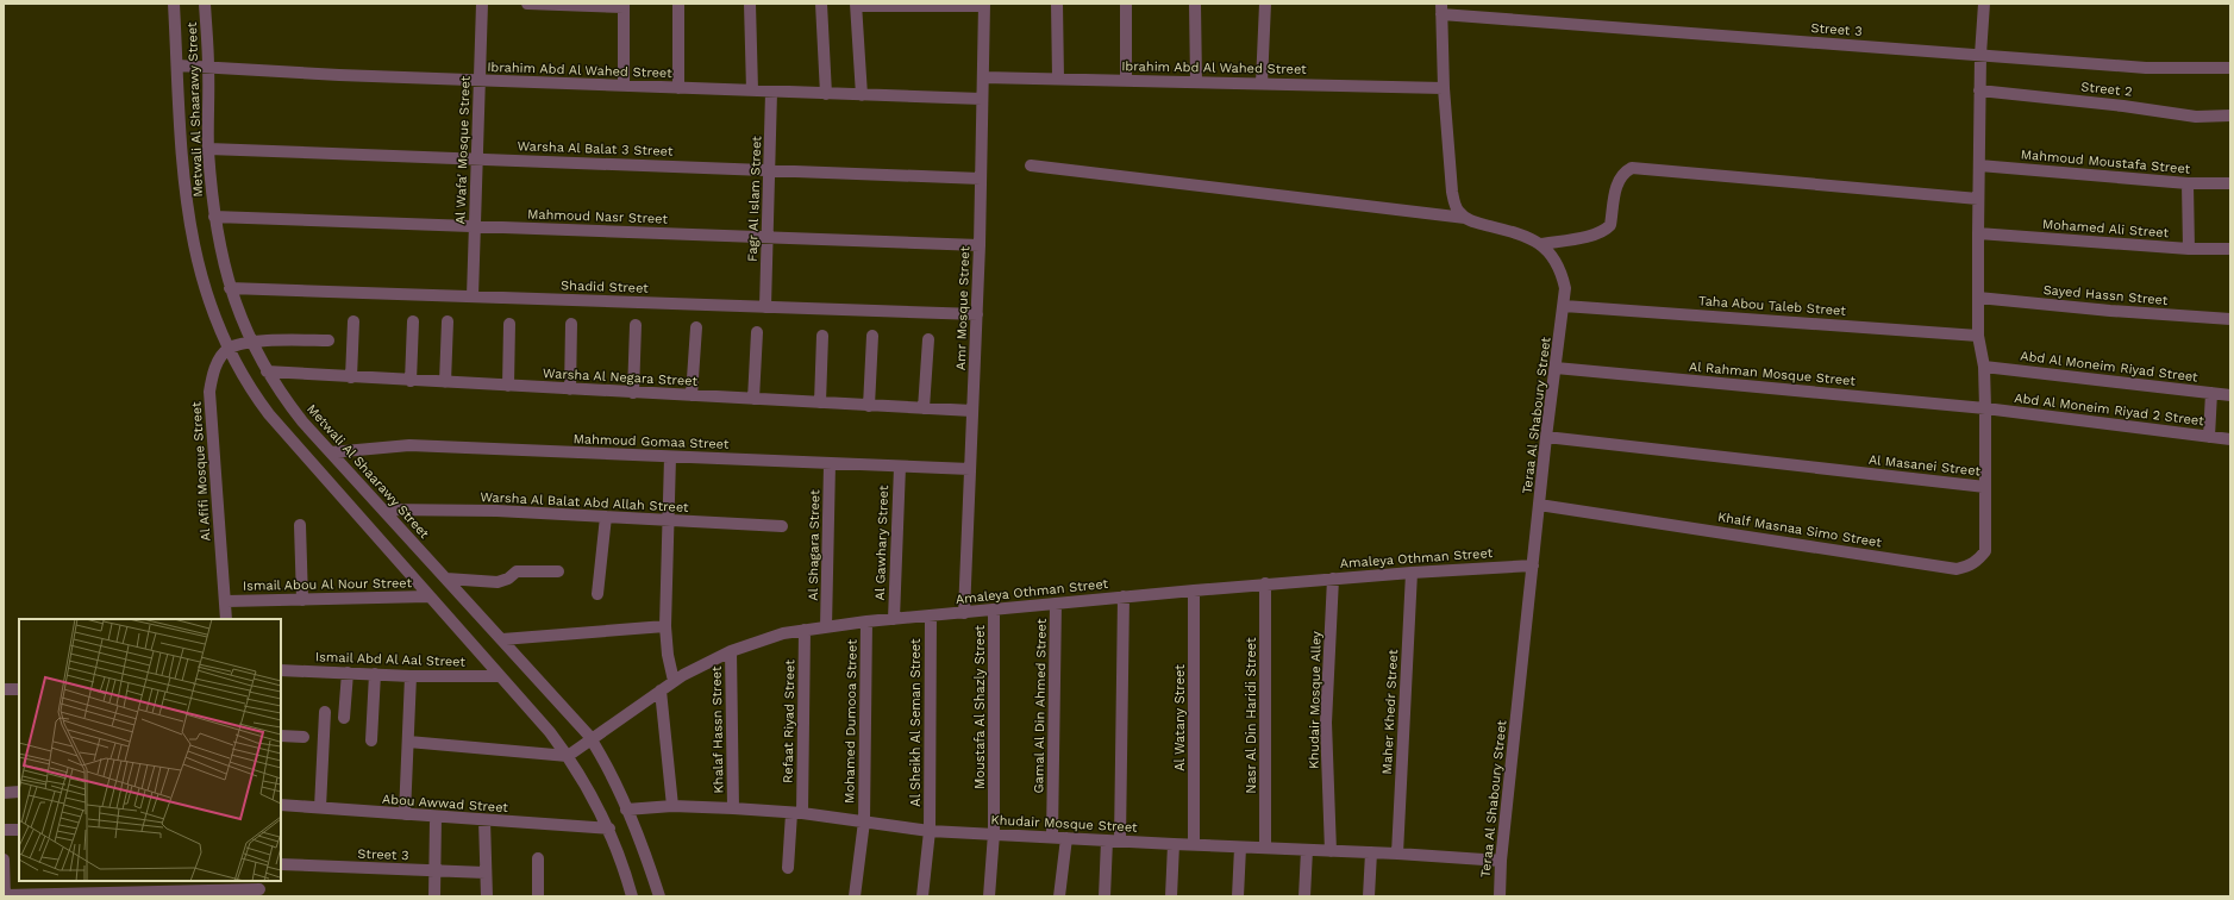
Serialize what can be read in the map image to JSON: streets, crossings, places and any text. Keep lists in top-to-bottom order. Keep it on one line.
{"streets":{"street":["Street 3","Ibrahim Abd Al Wahed Street","Street 2","Metwali Al Shaarawy Street","Warsha Al Balat 3 Street","Al Wafa' Mosque Street","Mahmoud Moustafa Street","Fagr Al Islam Street","Mahmoud Nasr Street","Mohamed Ali Street","Shadid Street","Sayed Hassn Street","Taha Abou Taleb Street","Amr Mosque Street","Abd Al Moneim Riyad Street","Al Rahman Mosque Street","Warsha Al Negara Street","Abd Al Moneim Riyad 2 Street","Teraa Al Shaboury Street","Mahmoud Gomaa Street","Al Masanei Street","Al Afifi Mosque Street","Warsha Al Balat Abd Allah Street","Khalf Masnaa Simo Street","Al Gawhary Street","Al Shagara Street","Amaleya Othman Street","Ismail Abou Al Nour Street","Ismail Abd Al Aal Street","Khudair Mosque Alley","Gamal Al Din Ahmed Street","Moustafa Al Shazly Street","Maher Khedr Street","Nasr Al Din Haridi Street","Al Watany Street","Refaat Riyad Street","Mohamed Dumooa Street","Al Sheikh Al Seman Street","Khalaf Hassn Street","Abou Awwad Street","Khudair Mosque Street"]},"crossings":[["Street 3","Al Masanei Street"],["Ibrahim Abd Al Wahed Street","Metwali Al Shaarawy Street"],["Ibrahim Abd Al Wahed Street","Al Wafa' Mosque Street"],["Ibrahim Abd Al Wahed Street","Fagr Al Islam Street"],["Ibrahim Abd Al Wahed Street","Amr Mosque Street"],["Street 2","Al Masanei Street"],["Metwali Al Shaarawy Street","Warsha Al Balat 3 Street"],["Metwali Al Shaarawy Street","Mahmoud Nasr Street"],["Metwali Al Shaarawy Street","Shadid Street"],["Metwali Al Shaarawy Street","Warsha Al Negara Street"],["Metwali Al Shaarawy Street","Mahmoud Gomaa Street"],["Metwali Al Shaarawy Street","Al Afifi Mosque Street"],["Metwali Al Shaarawy Street","Warsha Al Balat Abd Allah Street"],["Metwali Al Shaarawy Street","Amaleya Othman Street"],["Metwali Al Shaarawy Street","Ismail Abou Al Nour Street"],["Metwali Al Shaarawy Street","Ismail Abd Al Aal Street"],["Metwali Al Shaarawy Street","Abou Awwad Street"],["Metwali Al Shaarawy Street","Khudair Mosque Street"],["Warsha Al Balat 3 Street","Al Wafa' Mosque Street"],["Warsha Al Balat 3 Street","Fagr Al Islam Street"],["Warsha Al Balat 3 Street","Amr Mosque Street"],["Al Wafa' Mosque Street","Mahmoud Nasr Street"],["Al Wafa' Mosque Street","Shadid Street"],["Mahmoud Moustafa Street","Al Masanei Street"],["Fagr Al Islam Street","Mahmoud Nasr Street"],["Fagr Al Islam Street","Shadid Street"],["Mahmoud Nasr Street","Amr Mosque Street"],["Mohamed Ali Street","Al Masanei Street"],["Shadid Street","Amr Mosque Street"],["Sayed Hassn Street","Al Masanei Street"],["Taha Abou Taleb Street","Teraa Al Shaboury Street"],["Taha Abou Taleb Street","Al Masanei Street"],["Amr Mosque Street","Warsha Al Negara Street"],["Amr Mosque Street","Mahmoud Gomaa Street"],["Amr Mosque Street","Amaleya Othman Street"],["Abd Al Moneim Riyad Street","Al Masanei Street"],["Al Rahman Mosque Street","Abd Al Moneim Riyad 2 Street"],["Al Rahman Mosque Street","Teraa Al Shaboury Street"],["Al Rahman Mosque Street","Al Masanei Street"],["Abd Al Moneim Riyad 2 Street","Al Masanei Street"],["Teraa Al Shaboury Street","Al Masanei Street"],["Teraa Al Shaboury Street","Khalf Masnaa Simo Street"],["Teraa Al Shaboury Street","Amaleya Othman Street"],["Teraa Al Shaboury Street","Khudair Mosque Street"],["Mahmoud Gomaa Street","Al Gawhary Street"],["Mahmoud Gomaa Street","Al Shagara Street"],["Al Masanei Street","Khalf Masnaa Simo Street"],["Al Afifi Mosque Street","Ismail Abou Al Nour Street"],["Al Gawhary Street","Amaleya Othman Street"],["Al Shagara Street","Amaleya Othman Street"],["Amaleya Othman Street","Khudair Mosque Alley"],["Amaleya Othman Street","Gamal Al Din Ahmed Street"],["Amaleya Othman Street","Moustafa Al Shazly Street"],["Amaleya Othman Street","Maher Khedr Street"],["Amaleya Othman Street","Nasr Al Din Haridi Street"],["Amaleya Othman Street","Al Watany Street"],["Amaleya Othman Street","Refaat Riyad Street"],["Amaleya Othman Street","Mohamed Dumooa Street"],["Amaleya Othman Street","Al Sheikh Al Seman Street"],["Amaleya Othman Street","Khalaf Hassn Street"],["Khudair Mosque Alley","Khudair Mosque Street"],["Gamal Al Din Ahmed Street","Khudair Mosque Street"],["Moustafa Al Shazly Street","Khudair Mosque Street"],["Maher Khedr Street","Khudair Mosque Street"],["Nasr Al Din Haridi Street","Khudair Mosque Street"],["Al Watany Street","Khudair Mosque Street"],["Refaat Riyad Street","Khudair Mosque Street"],["Mohamed Dumooa Street","Khudair Mosque Street"],["Al Sheikh Al Seman Street","Khudair Mosque Street"],["Khalaf Hassn Street","Khudair Mosque Street"]]}
